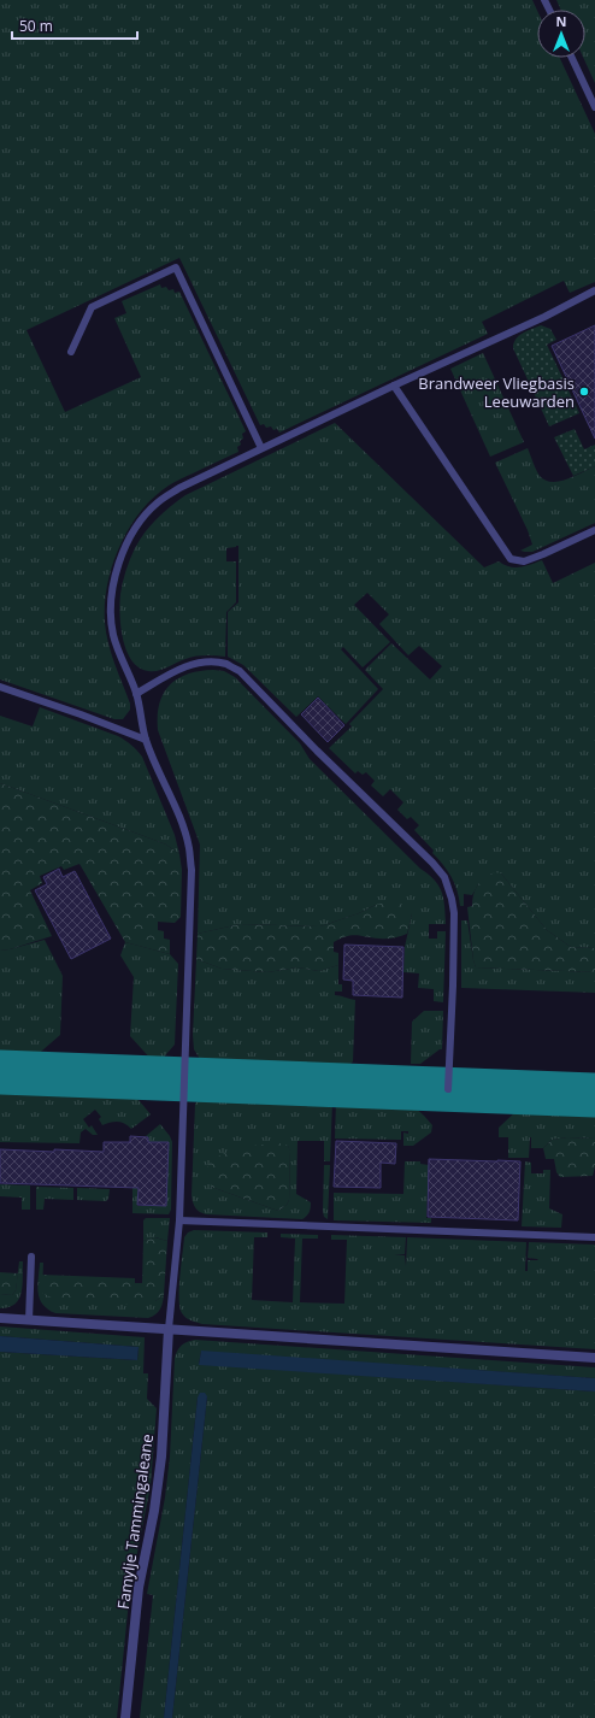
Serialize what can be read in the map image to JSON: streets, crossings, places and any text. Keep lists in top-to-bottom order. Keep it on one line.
{"streets":{"street":["Famylje Tammingaleane"]},"places":["Brandweer Vliegbasis Leeuwarden"],"scale_bar":"50 m","north":"top"}
